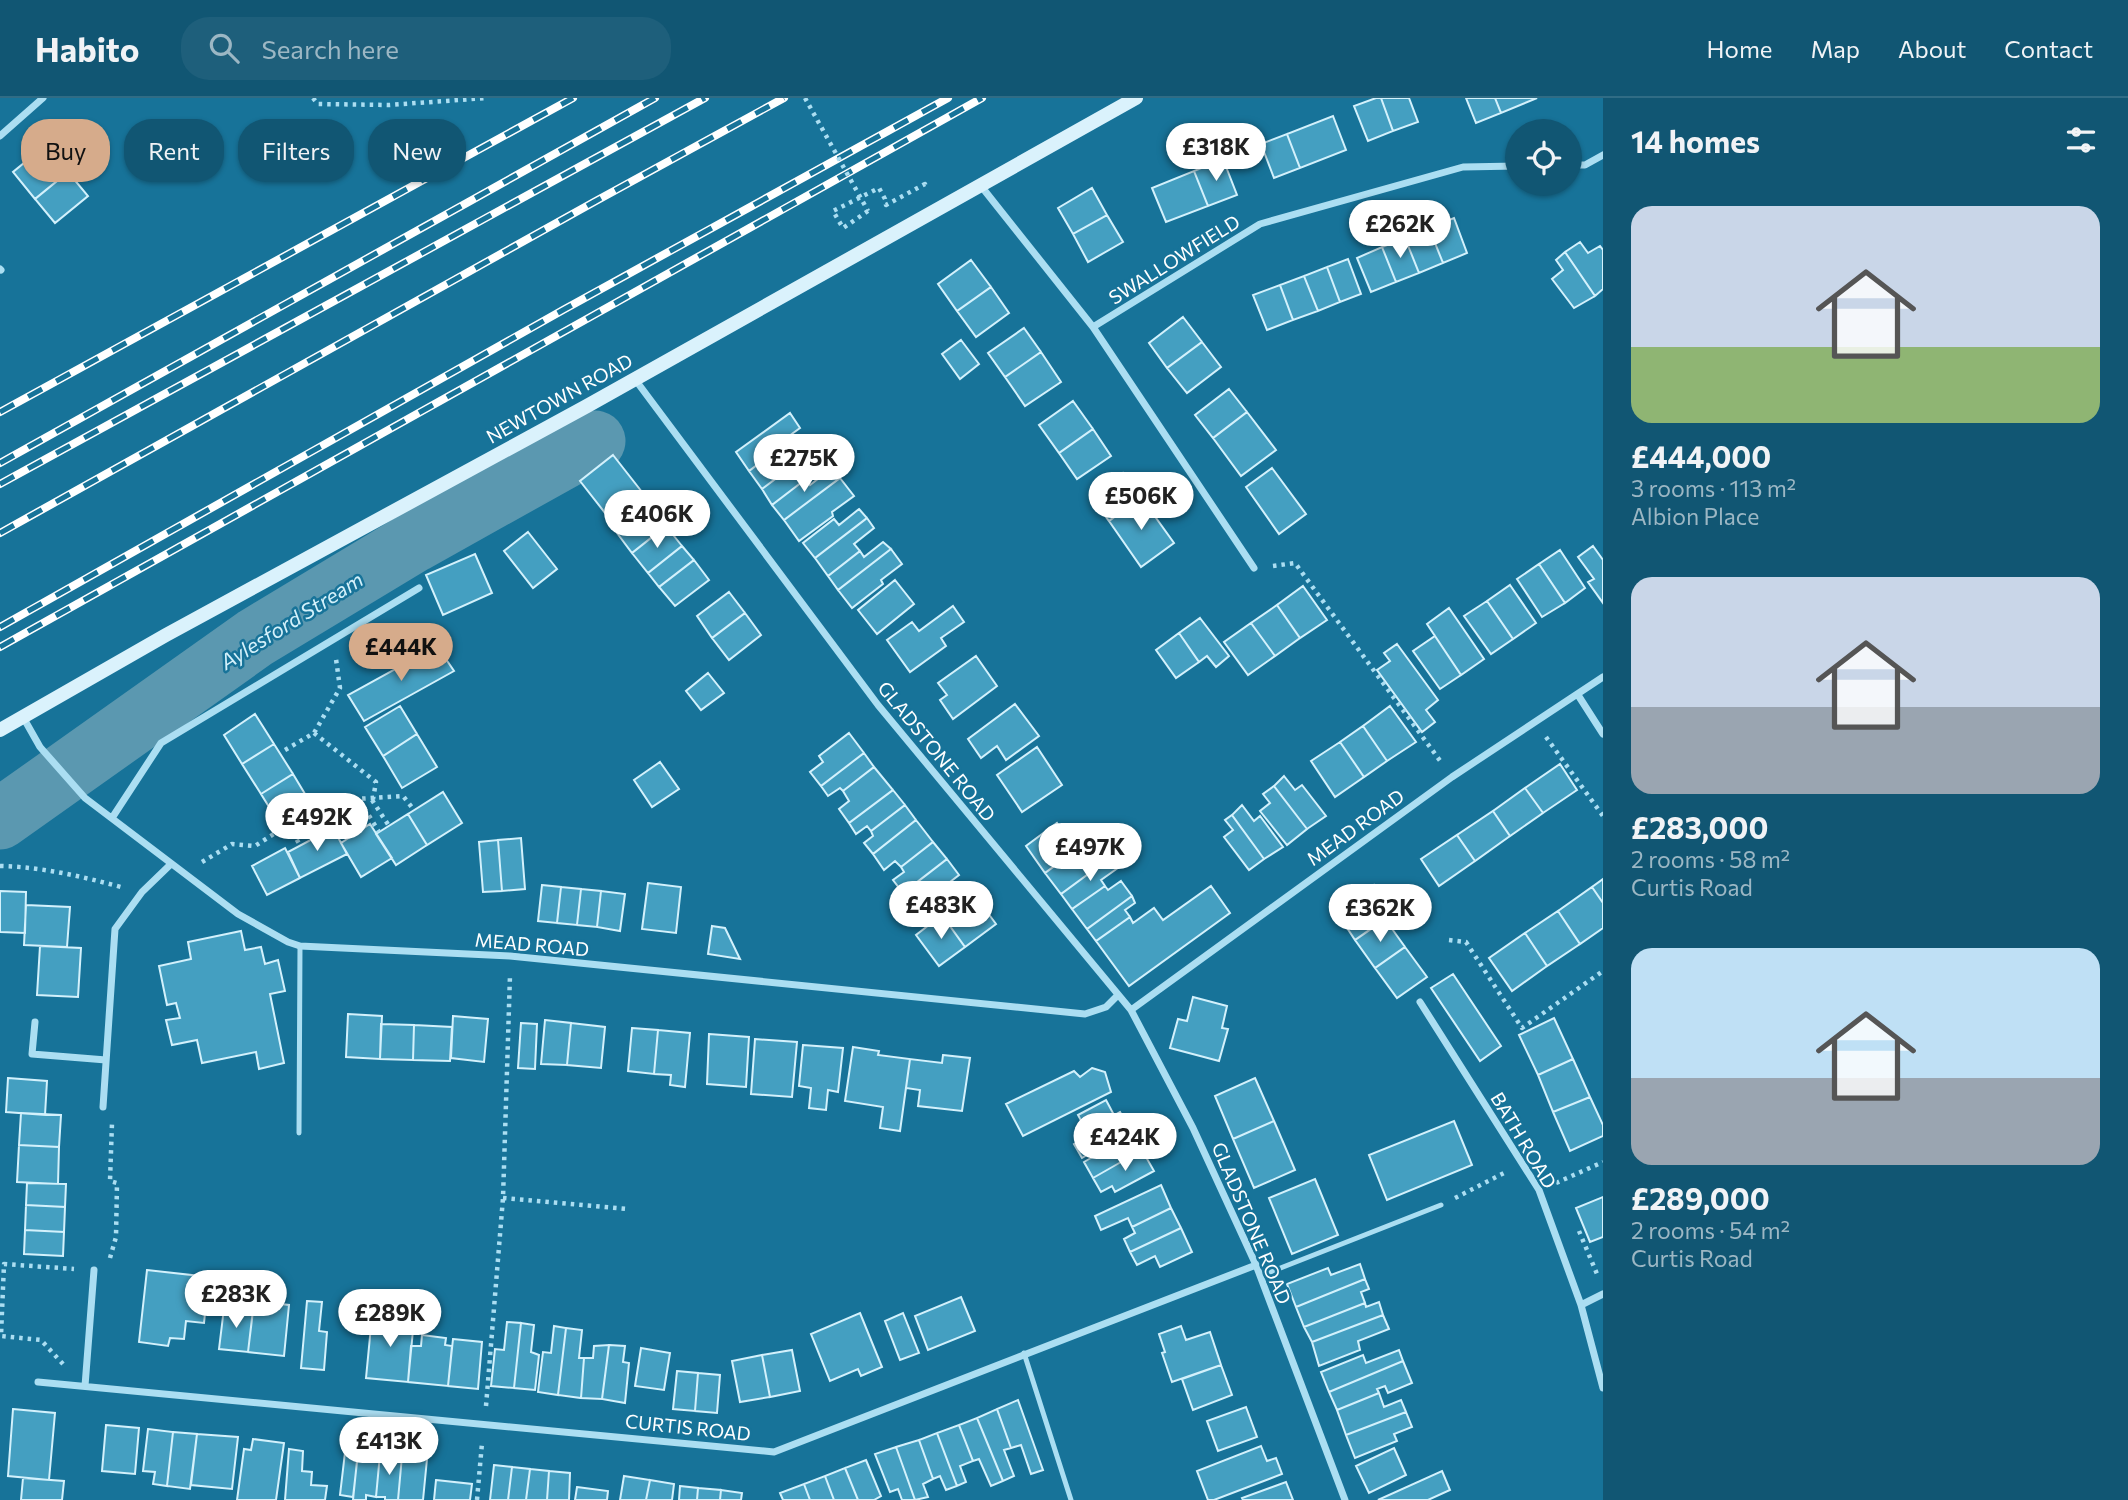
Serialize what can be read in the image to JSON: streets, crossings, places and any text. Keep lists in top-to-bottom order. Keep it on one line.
{"streets":{"street":["SWALLOWFIELD","NEWTOWN ROAD","GLADSTONE ROAD","MEAD ROAD","BATH ROAD","CURTIS ROAD"]},"crossings":[["NEWTOWN ROAD","GLADSTONE ROAD"],["NEWTOWN ROAD","MEAD ROAD"],["GLADSTONE ROAD","MEAD ROAD"],["GLADSTONE ROAD","CURTIS ROAD"]],"water":["Aylesford Stream"],"page":{"header":"Habito","search":"Search here","nav":["Home","Map","About","Contact"],"heading":"14 homes","chip":["Buy","Rent","Filters","New"],"price":["£318K","£262K","£275K","£506K","£406K","£444K","£492K","£497K","£483K","£362K","£424K","£283K","£289K","£413K"],"list":[{"name":"£444,000","note":"3 rooms · 113 m² · Albion Place"},{"name":"£283,000","note":"2 rooms · 58 m² · Curtis Road"},{"name":"£289,000","note":"2 rooms · 54 m² · Curtis Road"}]}}
